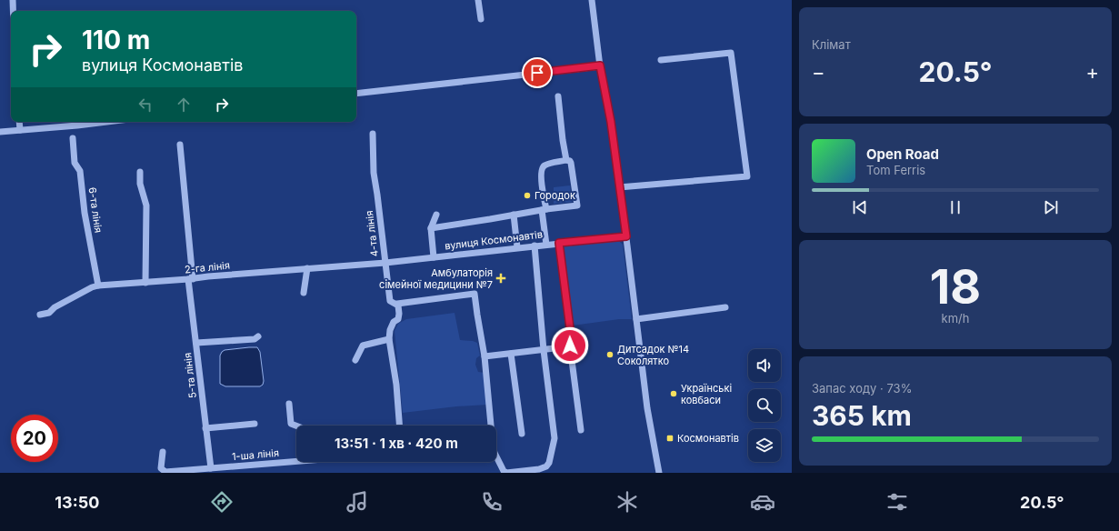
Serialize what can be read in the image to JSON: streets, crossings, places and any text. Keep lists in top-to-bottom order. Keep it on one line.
{"streets":{"street":["6-та лінія","4-та лінія","вулиця Космонавтів","2-га лінія","5-та лінія","1-ша лінія"]},"crossings":[["6-та лінія","2-га лінія"],["4-та лінія","вулиця Космонавтів"],["4-та лінія","2-га лінія"],["вулиця Космонавтів","2-га лінія"],["2-га лінія","5-та лінія"],["5-та лінія","1-ша лінія"]],"places":{"other":["Городок","Дитсадок №14 Соколятко","Українські ковбаси"],"health":["Амбулаторія сімейної медицини №7"],"transit":["Космонавтів"]},"page":{"tile":["Клімат",["18","km/h"],["Запас ходу · 73%","365 km"]],"turn":["110 m","вулиця Космонавтів"],"heat":["−","20.5°","+"],"song":["Open Road","Tom Ferris"],"limit":"20","trip":"13:51 · 1 хв · 420 m","tabs":["13:50","20.5°"]}}
